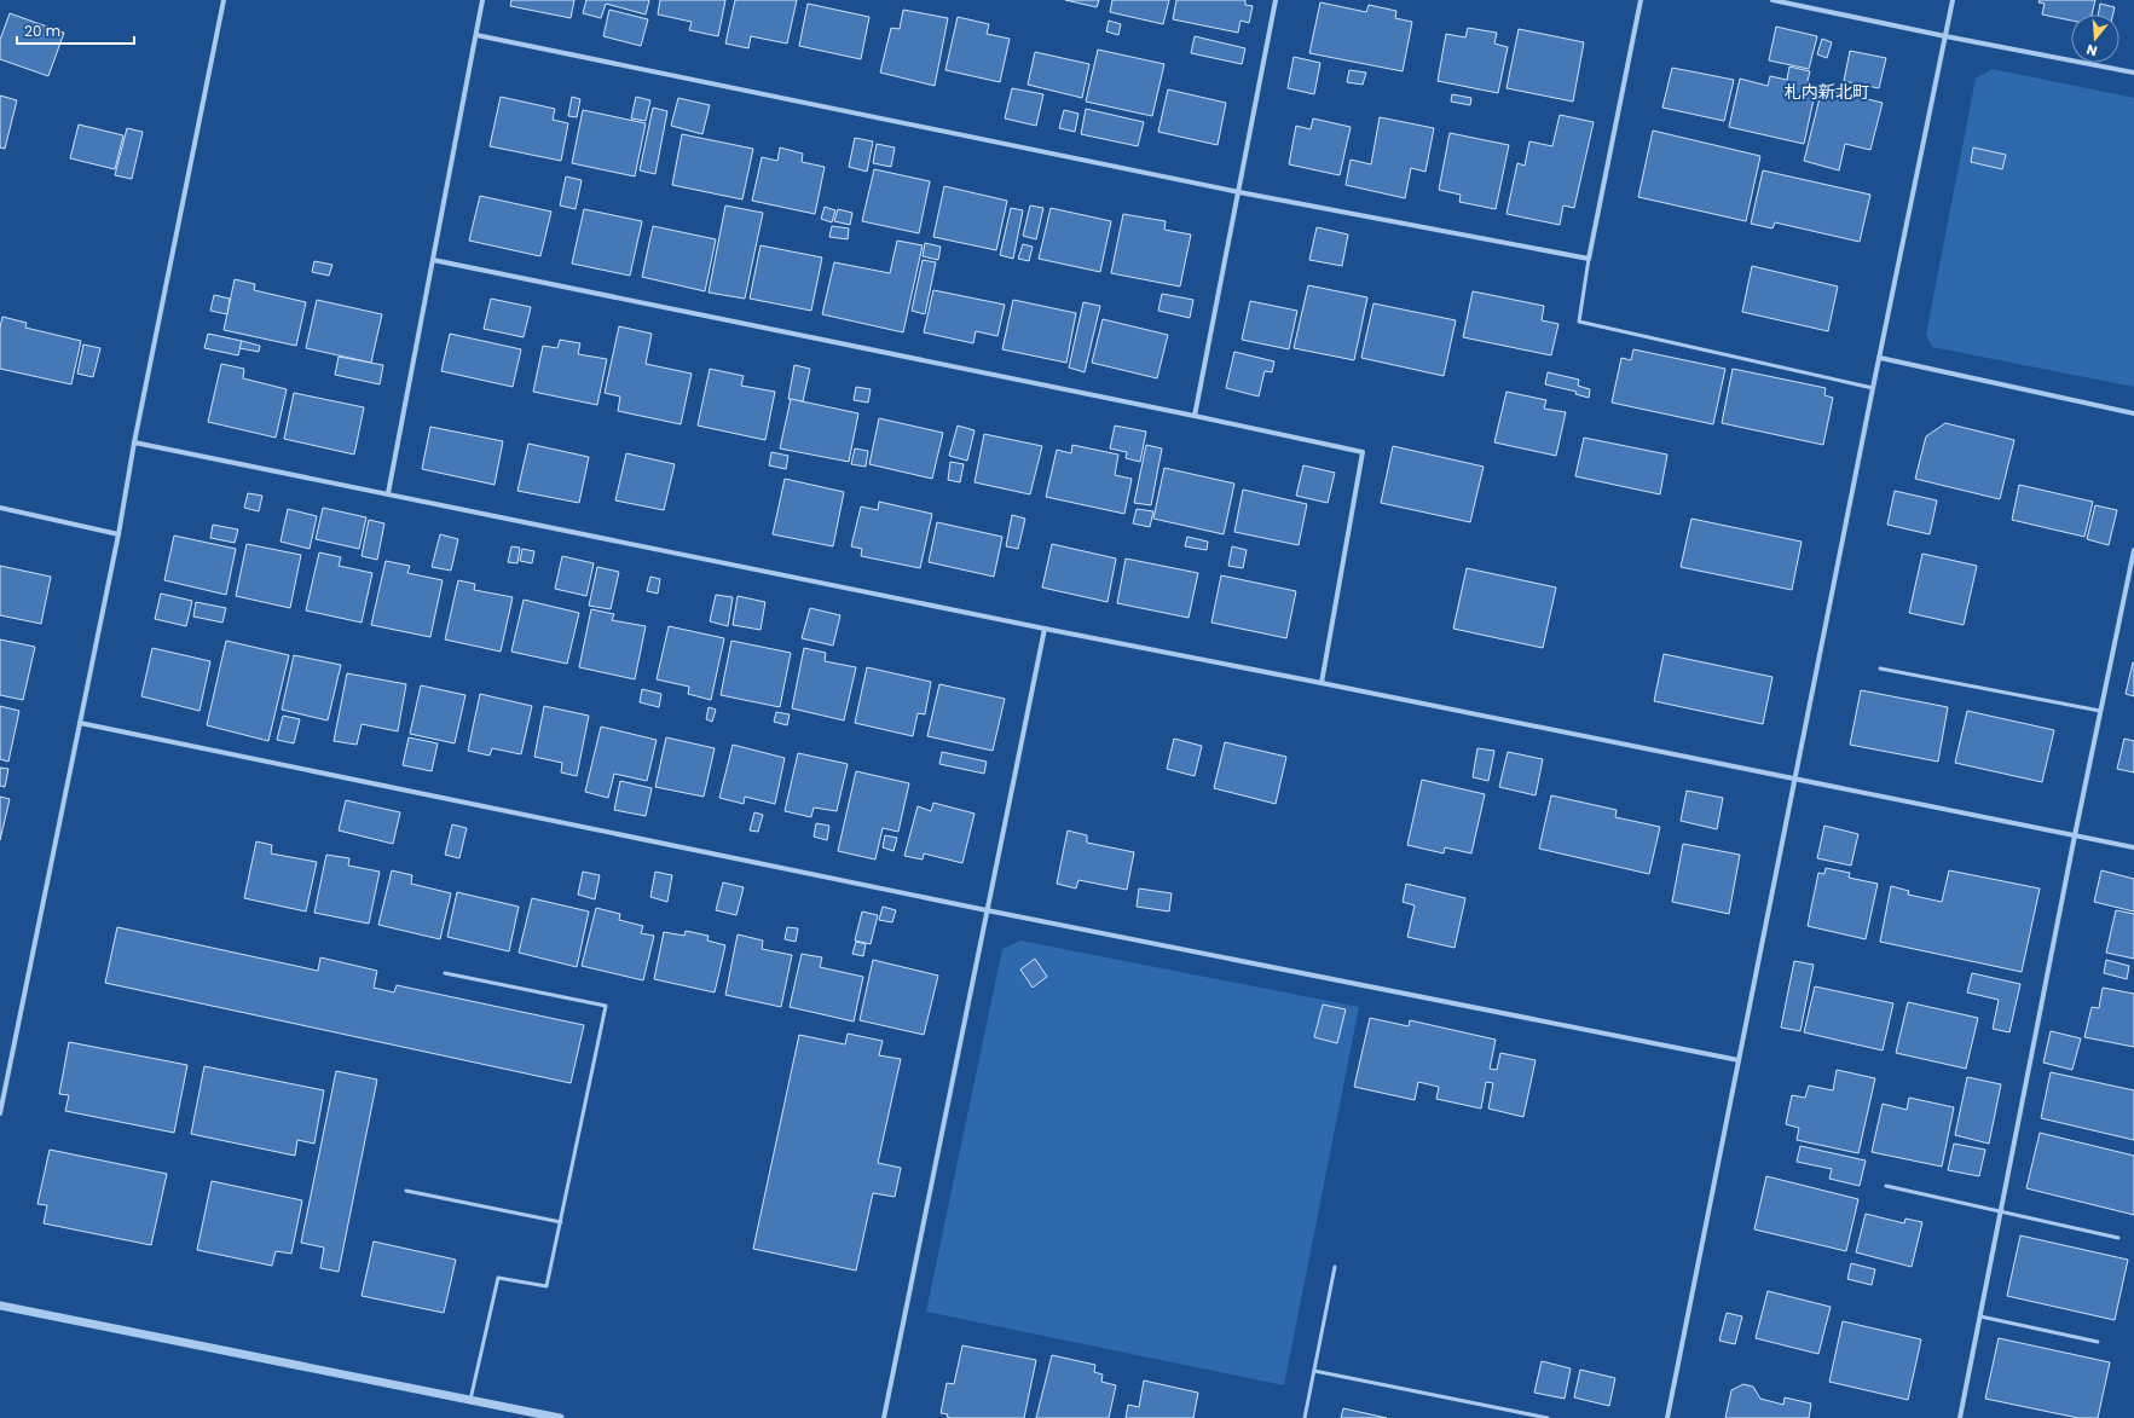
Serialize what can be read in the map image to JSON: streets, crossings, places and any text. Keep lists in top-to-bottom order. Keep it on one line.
{"districts":["札内新北町"],"scale_bar":"20 m","north":"bottom"}
